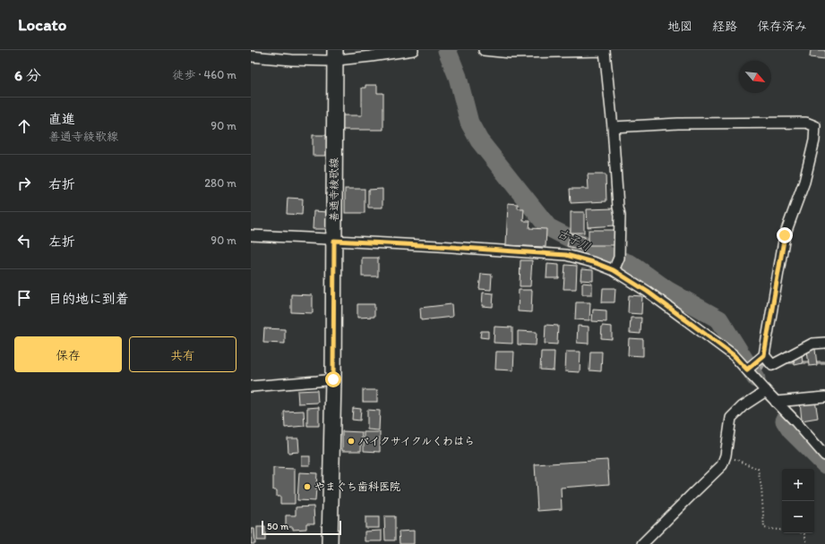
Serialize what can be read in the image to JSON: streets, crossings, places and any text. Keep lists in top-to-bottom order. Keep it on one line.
{"streets":{"main road":["善通寺綾歌線"]},"water":["古子川"],"places":["バイクサイクルくわはら","やまぐち歯科医院"],"scale_bar":"50 m","north":"bottom right","page":{"header":"Locato","nav":["地図","経路","保存済み"],"heading":["6 分","徒歩 · 460 m"],"list":[["直進","善通寺綾歌線","90 m"],["右折","280 m"],["左折","90 m"],"目的地に到着"],"buttons":["保存","共有"],"map_buttons":["+","−"],"scale":"50 m"}}
